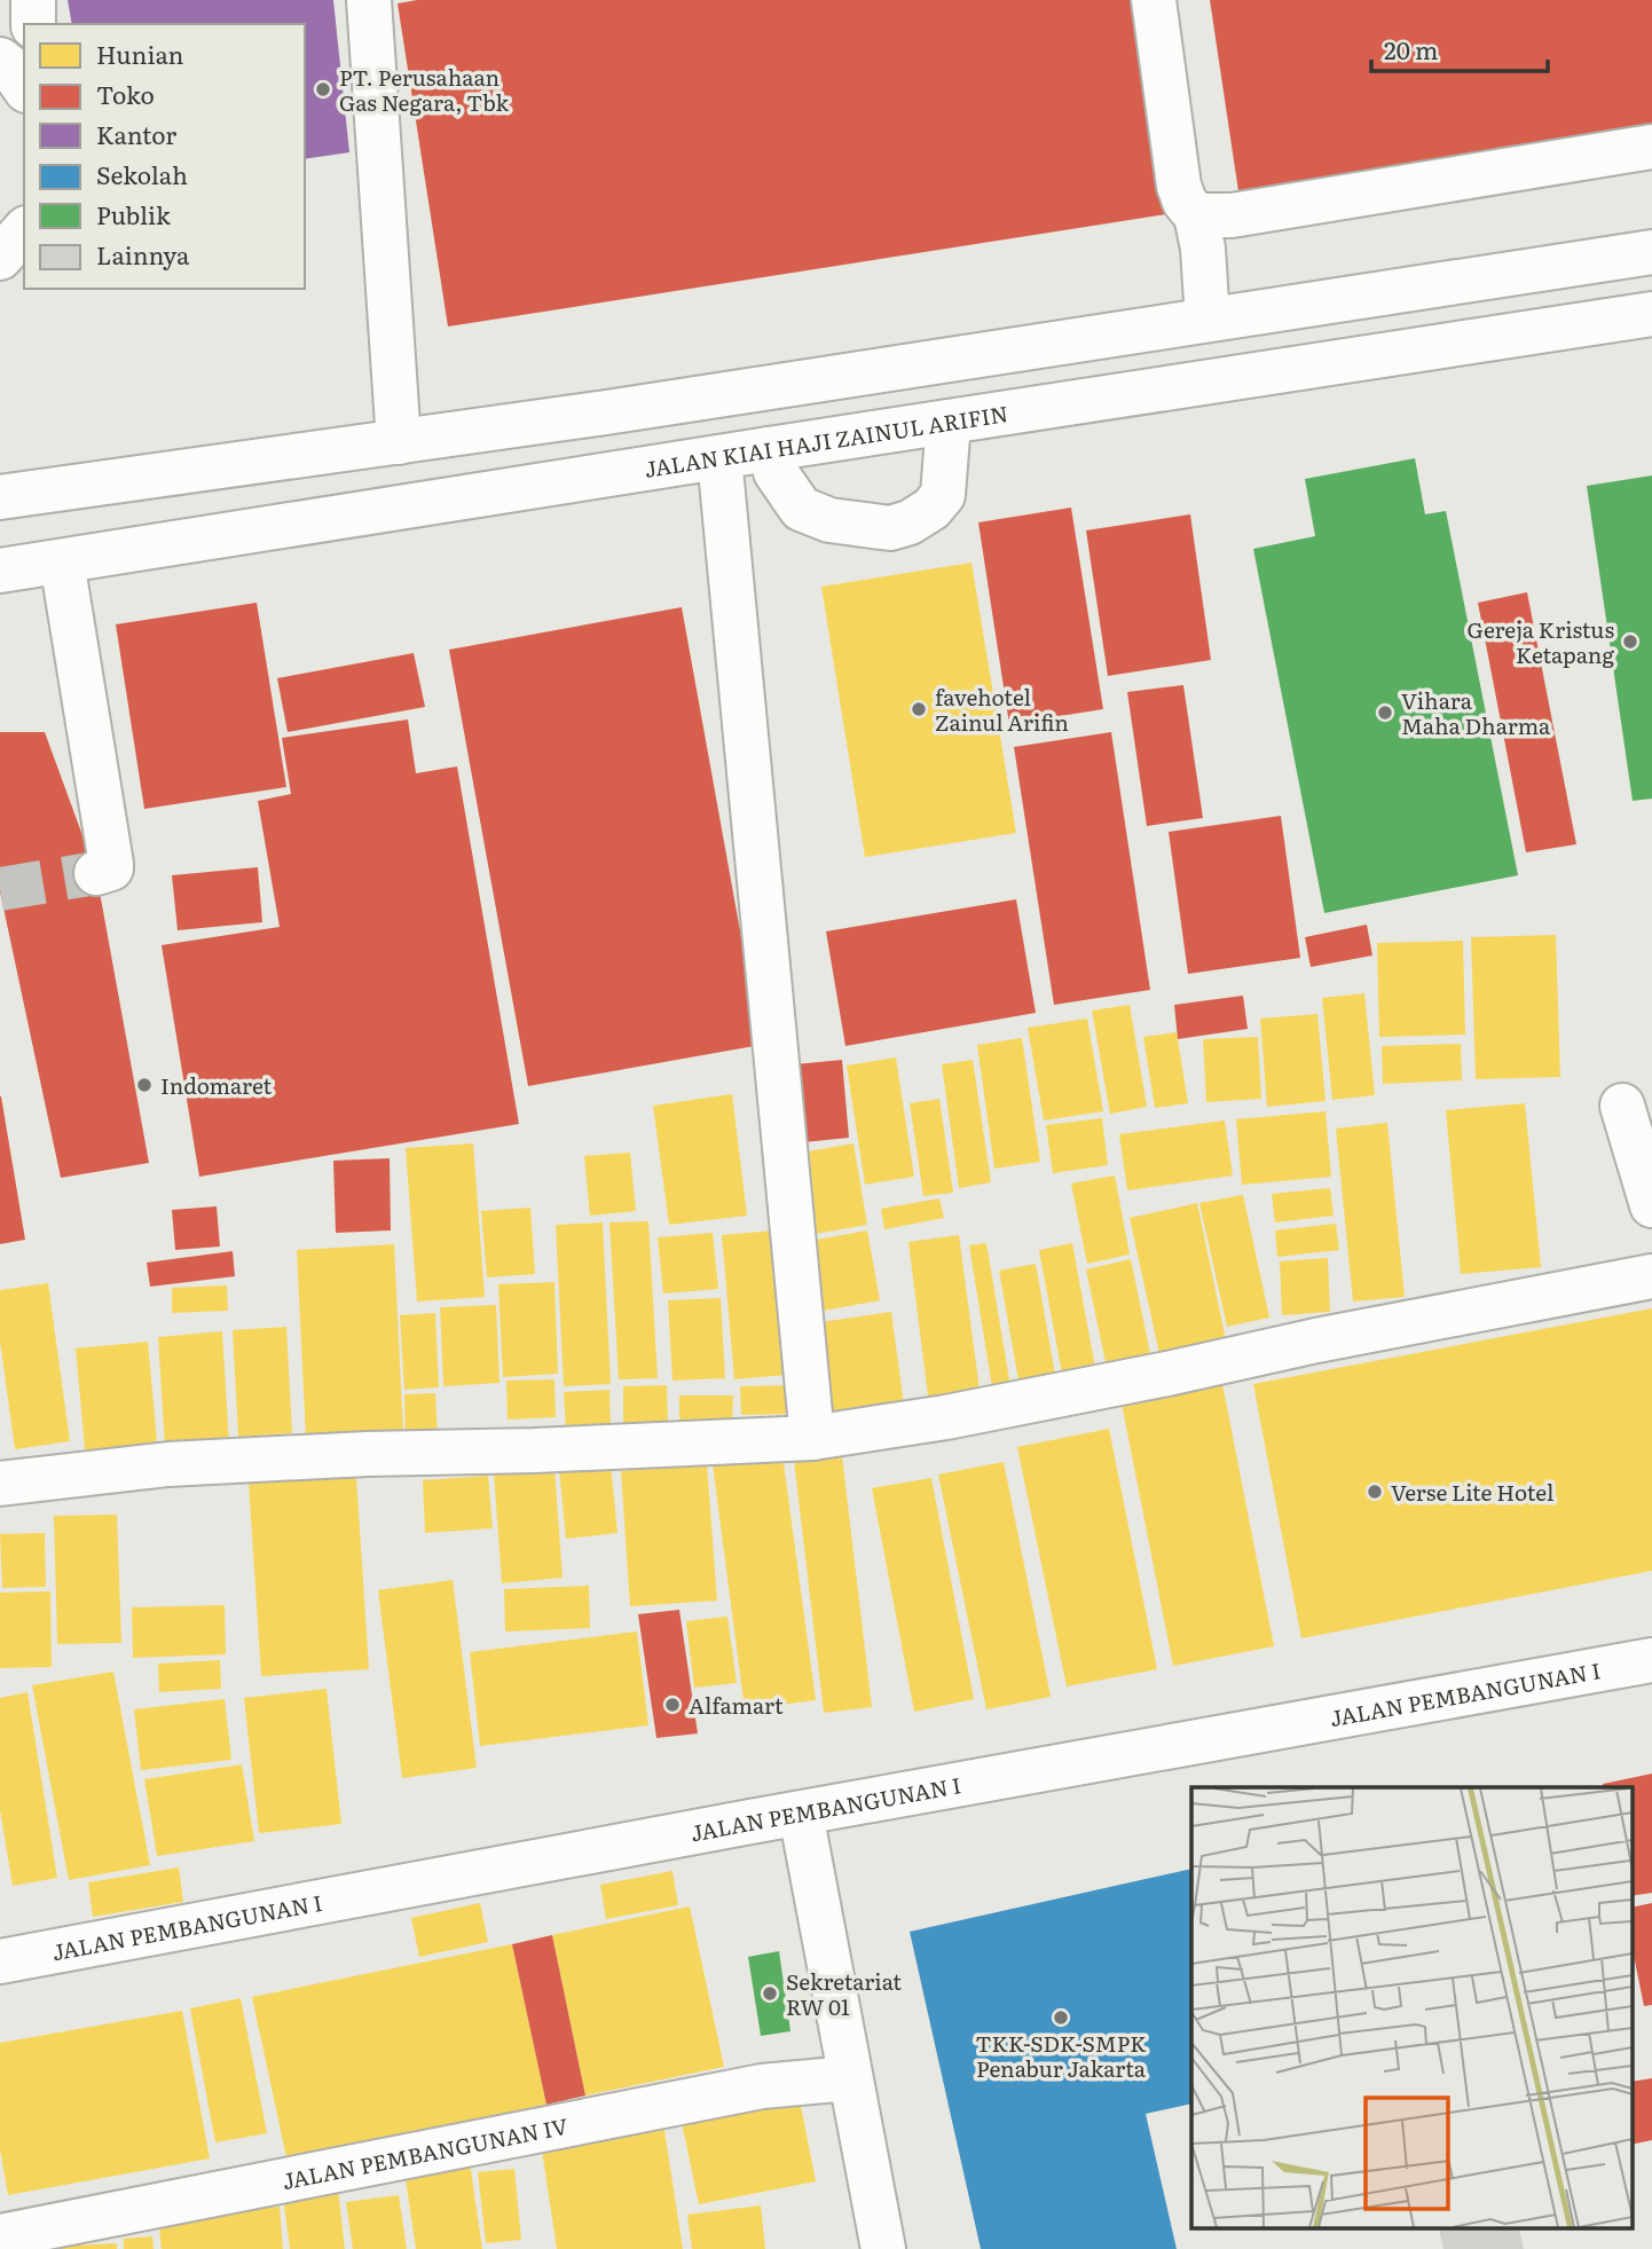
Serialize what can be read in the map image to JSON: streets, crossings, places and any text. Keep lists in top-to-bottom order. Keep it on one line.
{"streets":{"street":["JALAN KIAI HAJI ZAINUL ARIFIN","JALAN PEMBANGUNAN I","JALAN PEMBANGUNAN IV"]},"places":["PT. Perusahaan Gas Negara, Tbk","Gereja Kristus Ketapang","favehotel Zainul Arifin","Vihara Maha Dharma","Indomaret","Verse Lite Hotel","Alfamart","Sekretariat RW 01","TKK-SDK-SMPK Penabur Jakarta"],"legend":["Hunian","Toko","Kantor","Sekolah","Publik","Lainnya"],"scale_bar":"20 m"}
